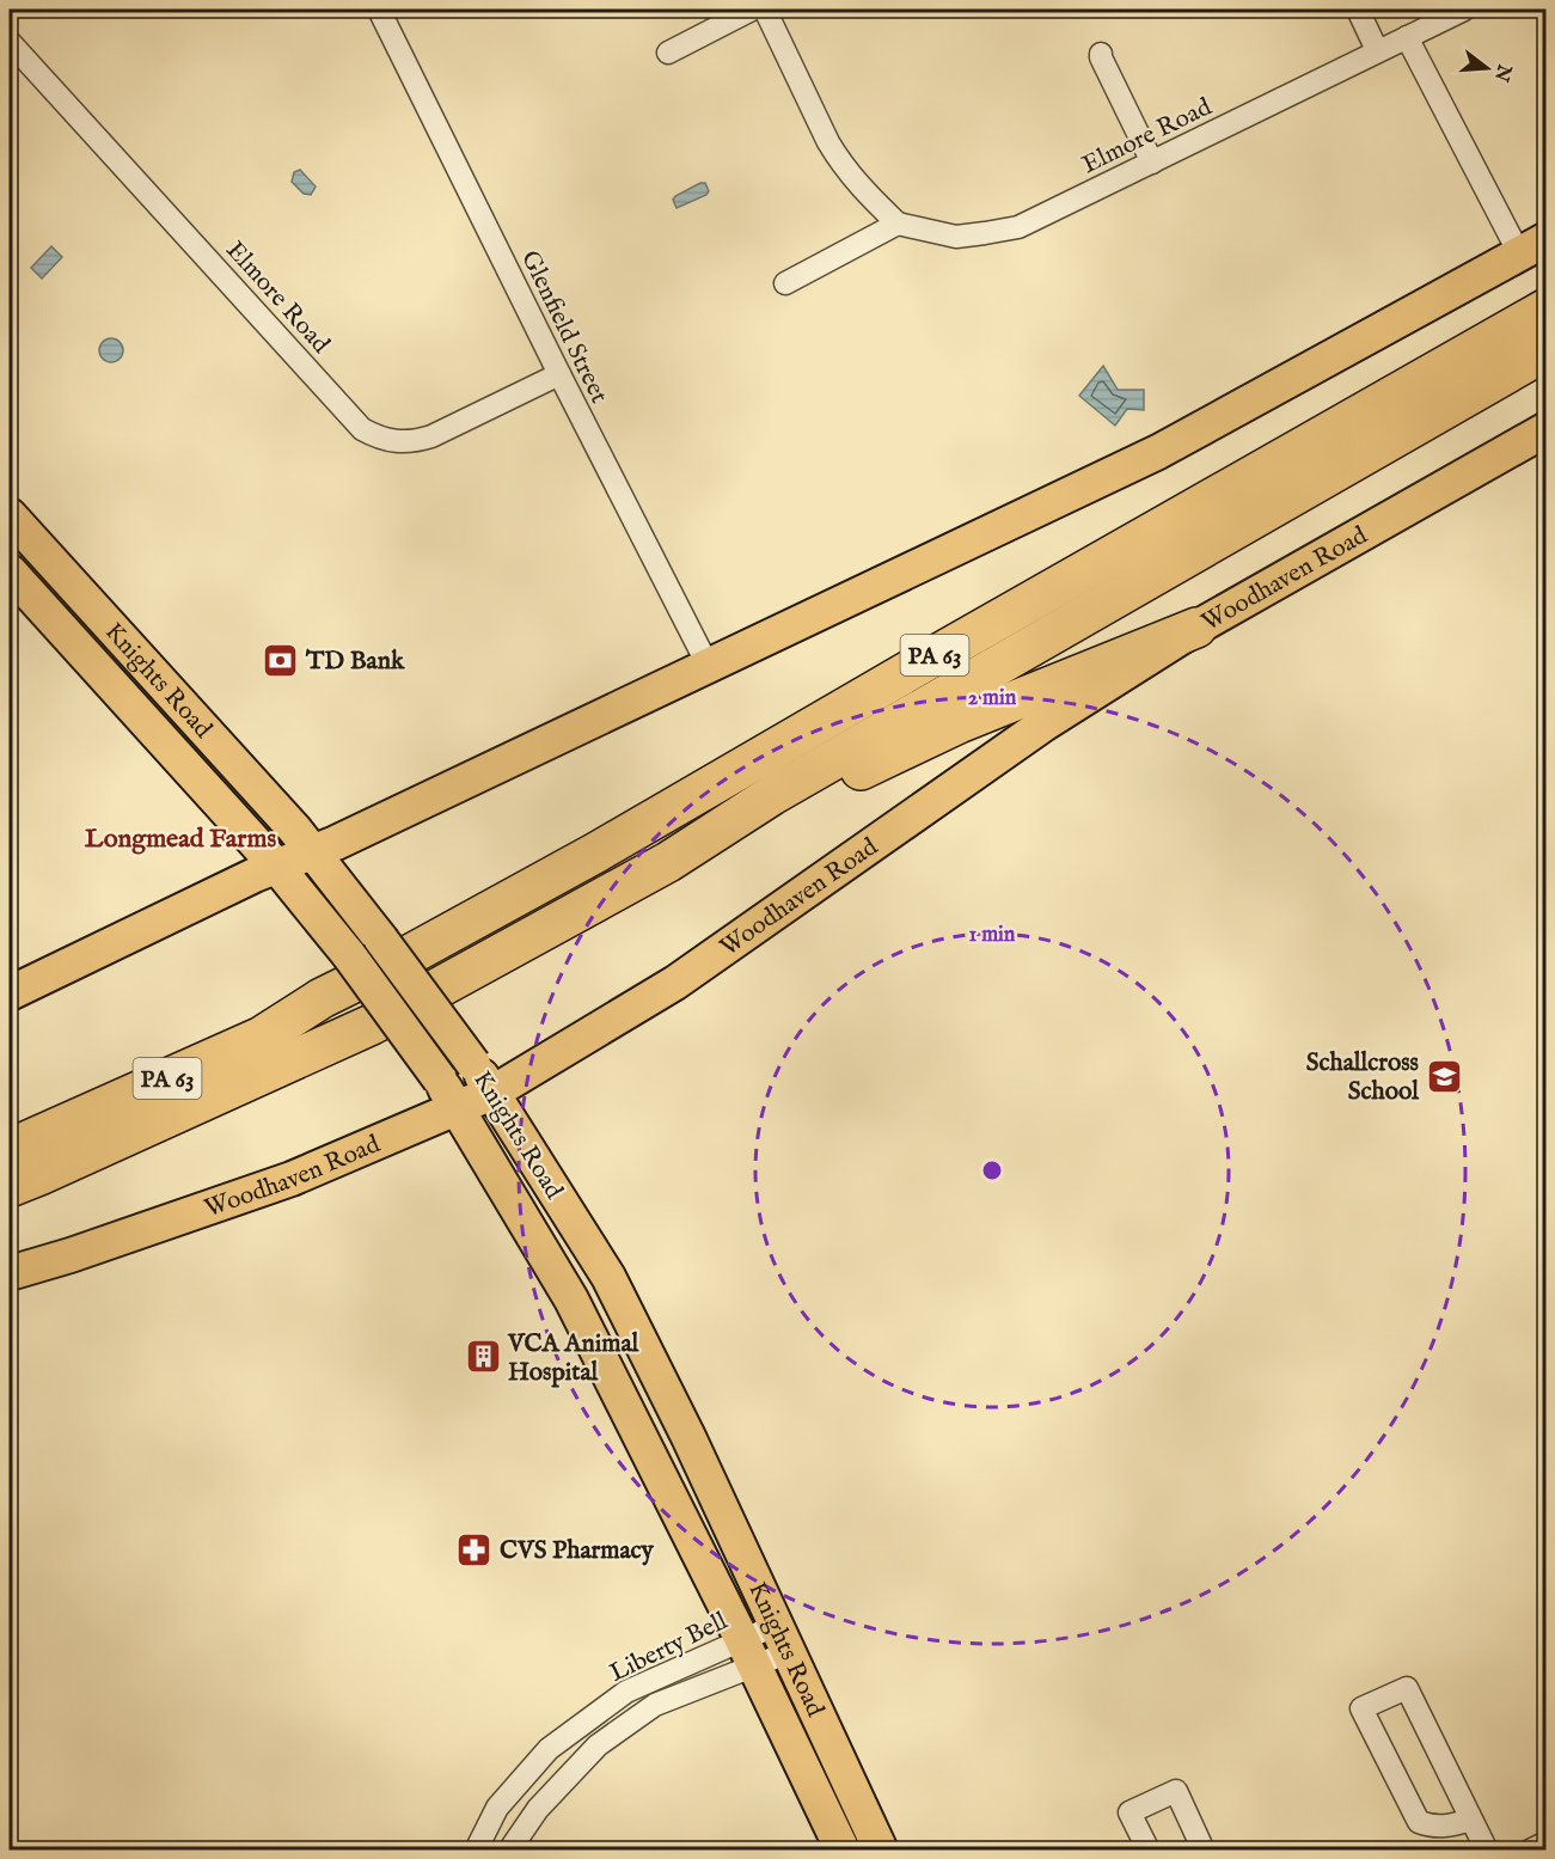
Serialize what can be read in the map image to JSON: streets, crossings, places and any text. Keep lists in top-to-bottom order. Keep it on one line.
{"streets":{"highway":["PA 63"],"main road":["Woodhaven Road","Knights Road"],"street":["Elmore Road","Glenfield Street","Liberty Bell"]},"crossings":[["Elmore Road","Glenfield Street"],["Woodhaven Road","Knights Road"],["Knights Road","Liberty Bell"]],"districts":["Longmead Farms"],"places":{"bank":["TD Bank"],"school or university":["Schallcross School"],"building":["VCA Animal Hospital"],"pharmacy":["CVS Pharmacy"]},"north":"right","rings":["2 min","1 min"]}
